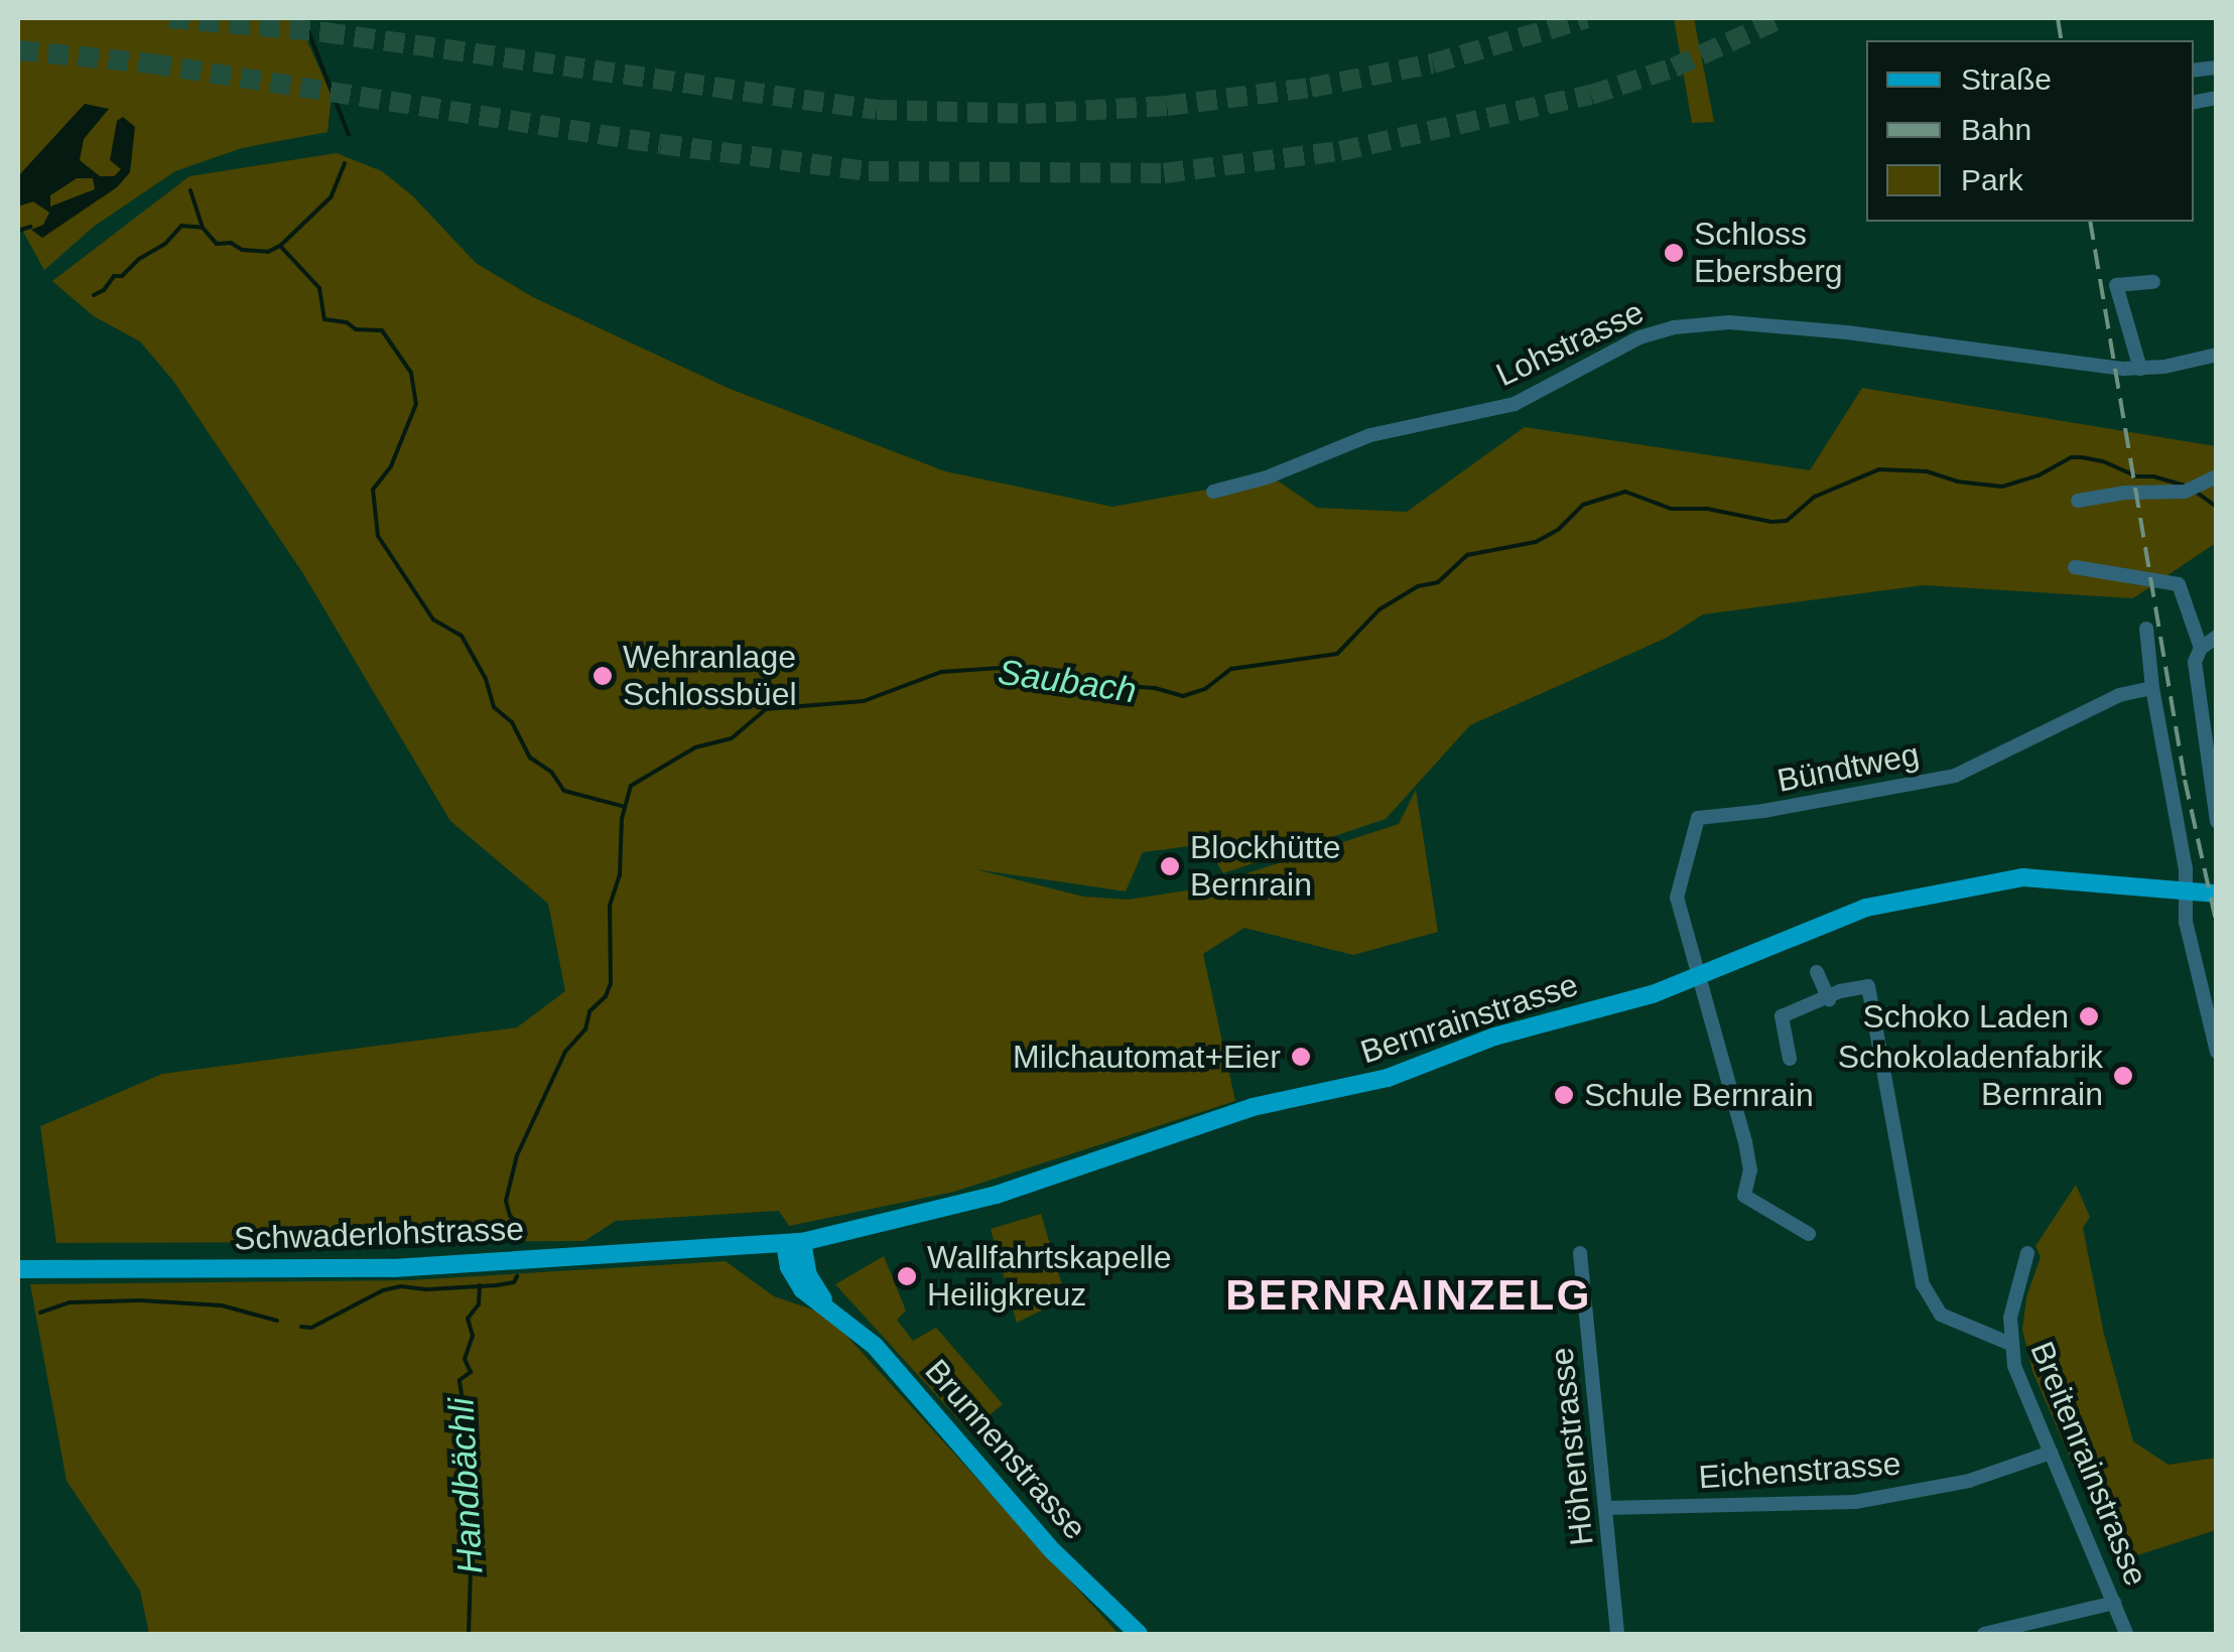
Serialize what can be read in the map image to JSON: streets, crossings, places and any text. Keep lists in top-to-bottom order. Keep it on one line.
{"streets":{"main road":["Bernrainstrasse","Schwaderlohstrasse","Brunnenstrasse"],"street":["Lohstrasse","Bündtweg","Höhenstrasse","Breitenrainstrasse","Eichenstrasse"]},"crossings":[["Bündtweg","Bernrainstrasse"],["Bernrainstrasse","Schwaderlohstrasse"],["Bernrainstrasse","Brunnenstrasse"],["Höhenstrasse","Eichenstrasse"],["Breitenrainstrasse","Eichenstrasse"]],"districts":["BERNRAINZELG"],"water":["Saubach","Handbächli"],"places":["Schloss Ebersberg","Wehranlage Schlossbüel","Blockhütte Bernrain","Schoko Laden","Milchautomat+Eier","Schokoladenfabrik Bernrain","Schule Bernrain","Wallfahrtskapelle Heiligkreuz"],"legend":["Straße","Bahn","Park"]}
